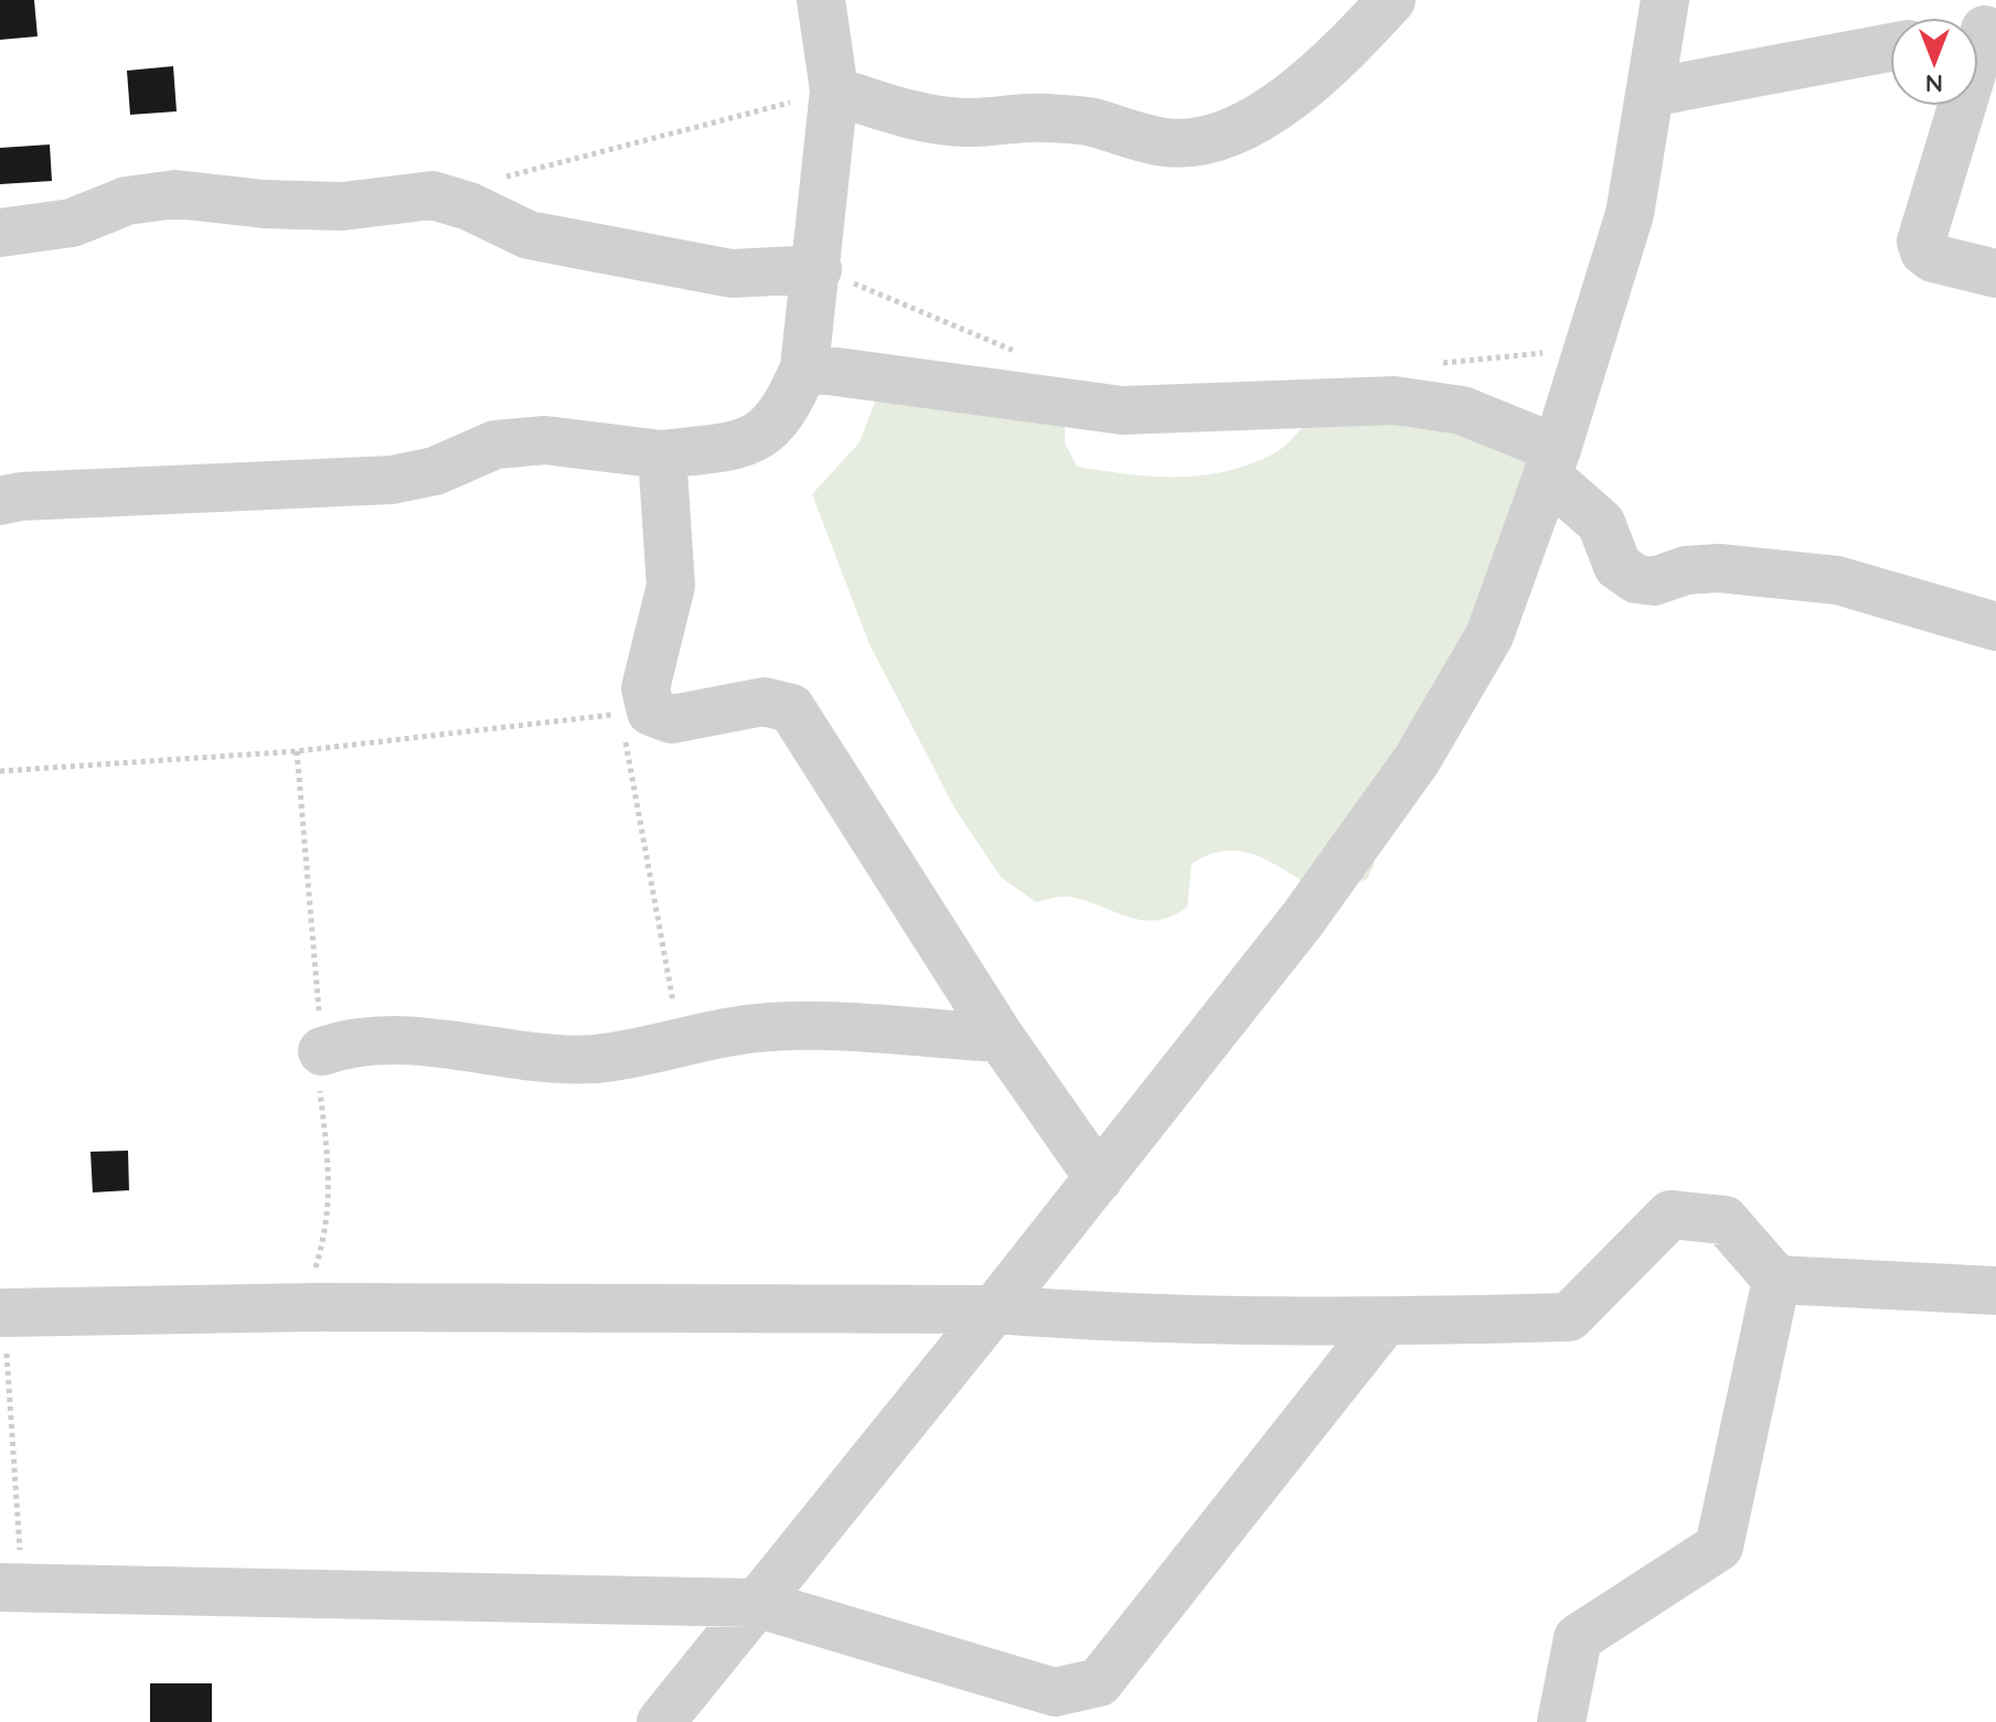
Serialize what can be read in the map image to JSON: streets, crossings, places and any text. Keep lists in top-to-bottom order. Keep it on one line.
{"north":"bottom"}
